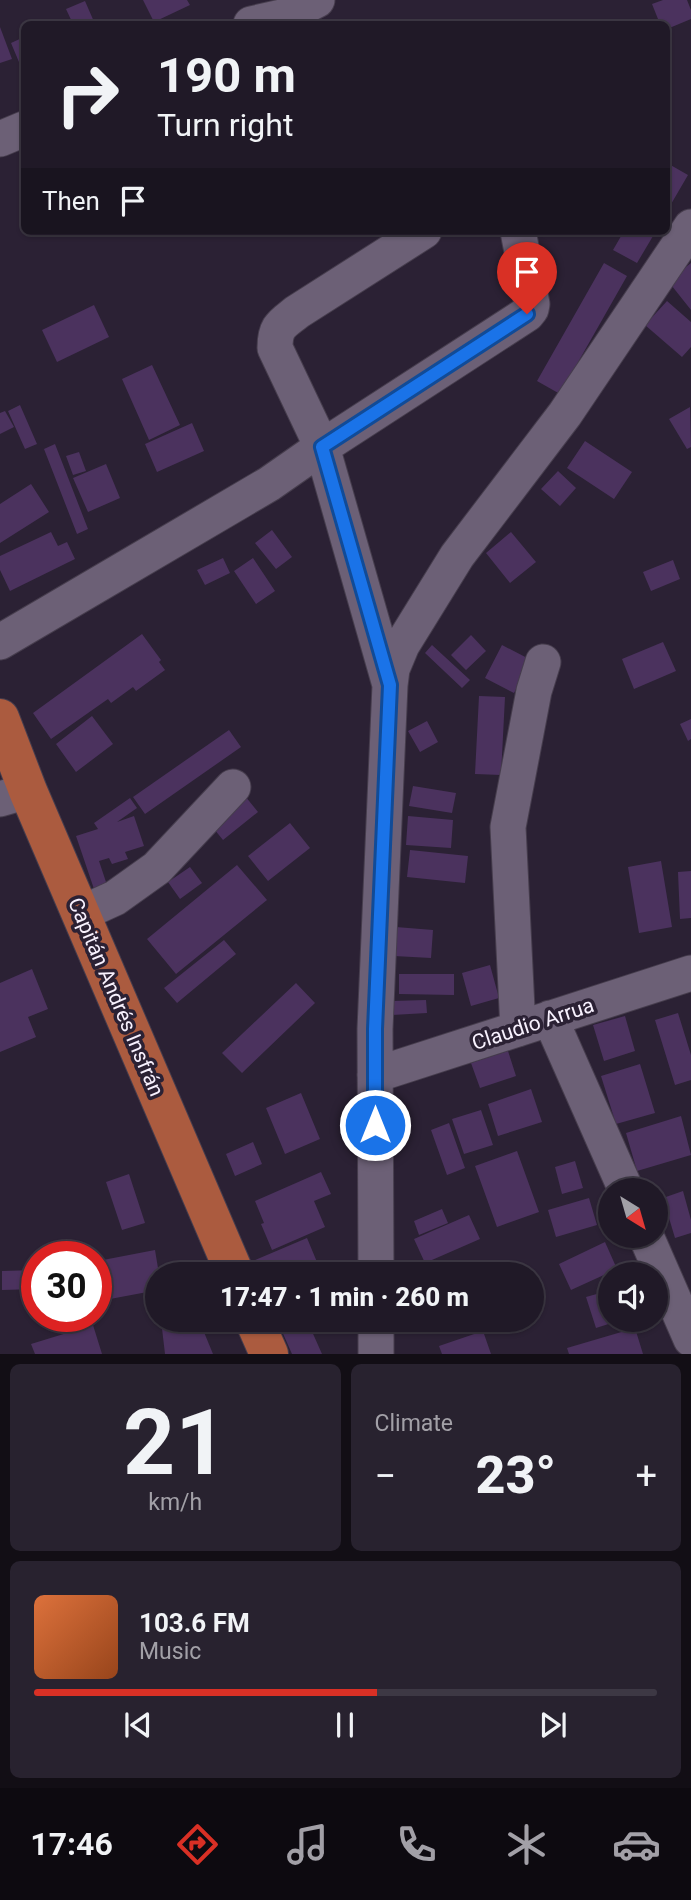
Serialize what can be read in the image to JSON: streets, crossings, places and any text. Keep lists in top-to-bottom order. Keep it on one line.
{"streets":{"main road":["Capitán Andrés Insfrán"],"street":["Claudio Arrua"]},"north":"bottom right","page":{"turn":["190 m","Turn right"],"then":"Then","limit":"30","trip":"17:47 · 1 min · 260 m","tile":[["21","km/h"],"Climate"],"heat":["−","23°","+"],"song":["103.6 FM","Music"],"tabs":"17:46"}}
